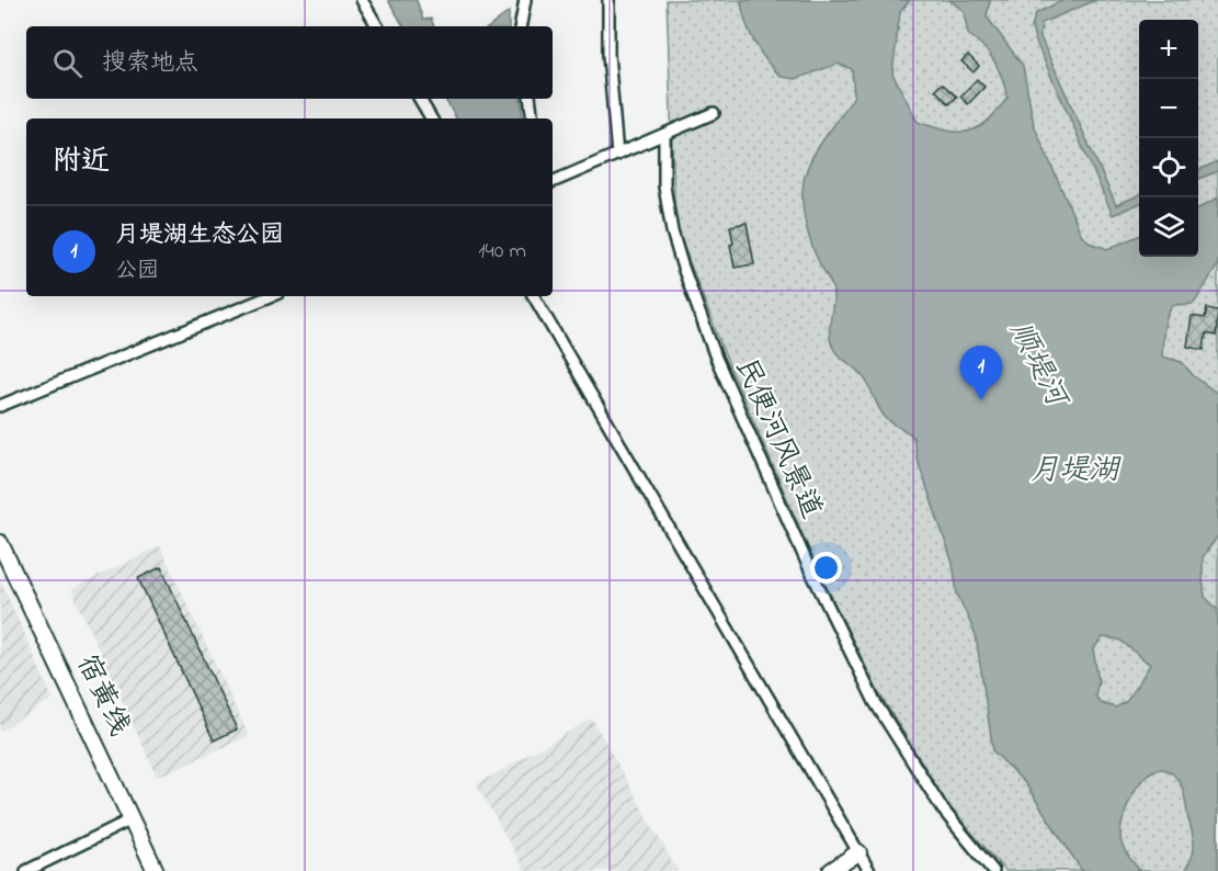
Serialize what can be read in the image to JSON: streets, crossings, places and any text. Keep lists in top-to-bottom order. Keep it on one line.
{"streets":{"main road":["宿黄线"],"street":["民便河风景道"]},"water":["顺堤河","月堤湖"],"page":{"map_buttons":["+","−"],"search":"搜索地点","heading":"附近","list":[{"mark":"1","name":"月堤湖生态公园","note":"公园","value":"140 m"}],"pins":"1"}}
